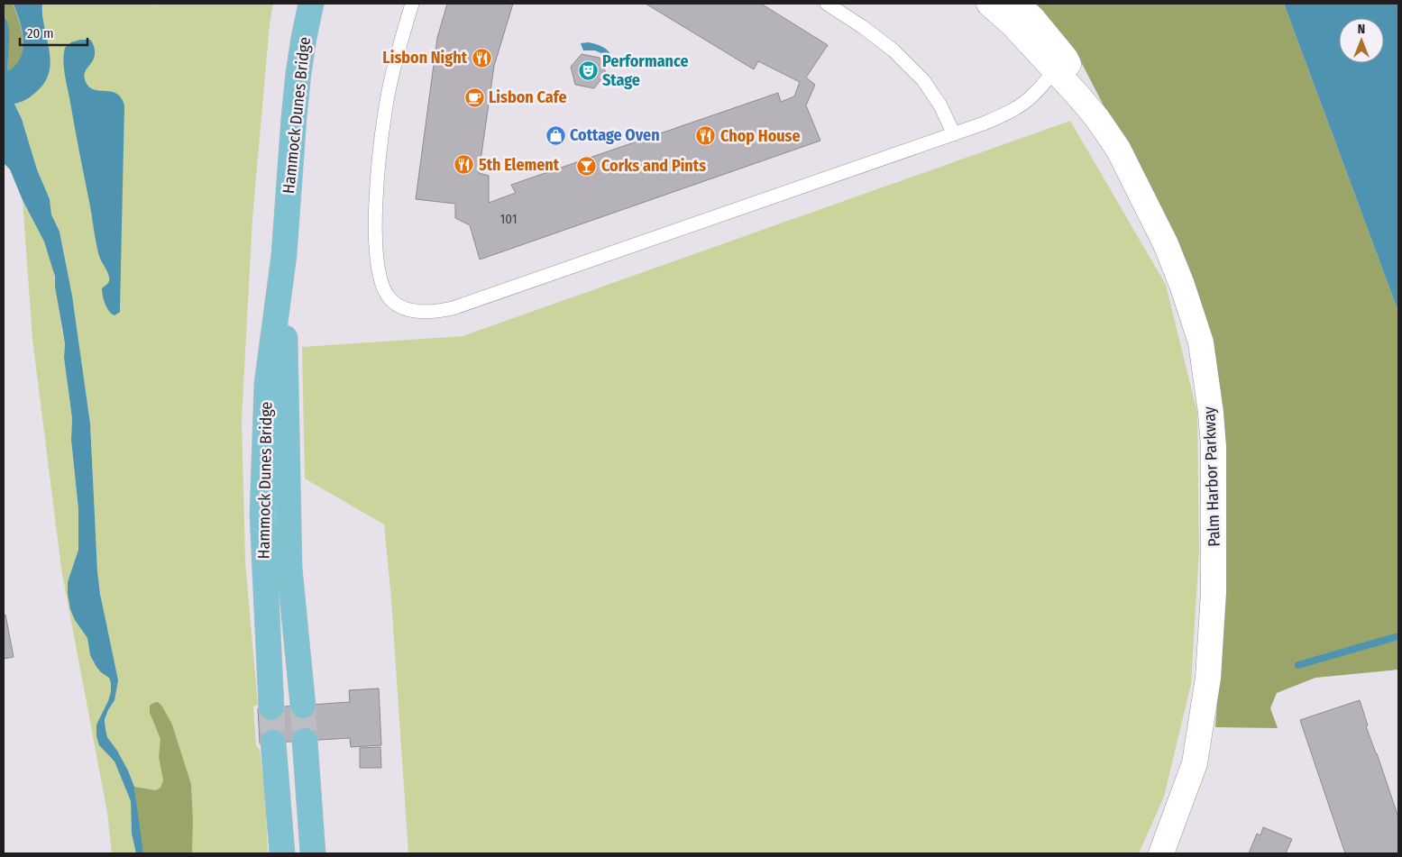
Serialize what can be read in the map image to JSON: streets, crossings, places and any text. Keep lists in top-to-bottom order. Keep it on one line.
{"streets":{"main road":["Hammock Dunes Bridge"],"street":["Palm Harbor Parkway"]},"places":{"restaurant":["Lisbon Night","Chop House","5th Element"],"theatre":["Performance Stage"],"cafe":["Lisbon Cafe"],"shop":["Cottage Oven"],"bar":["Corks and Pints"]},"house_numbers":["101"],"scale_bar":"20 m","north":"top"}
